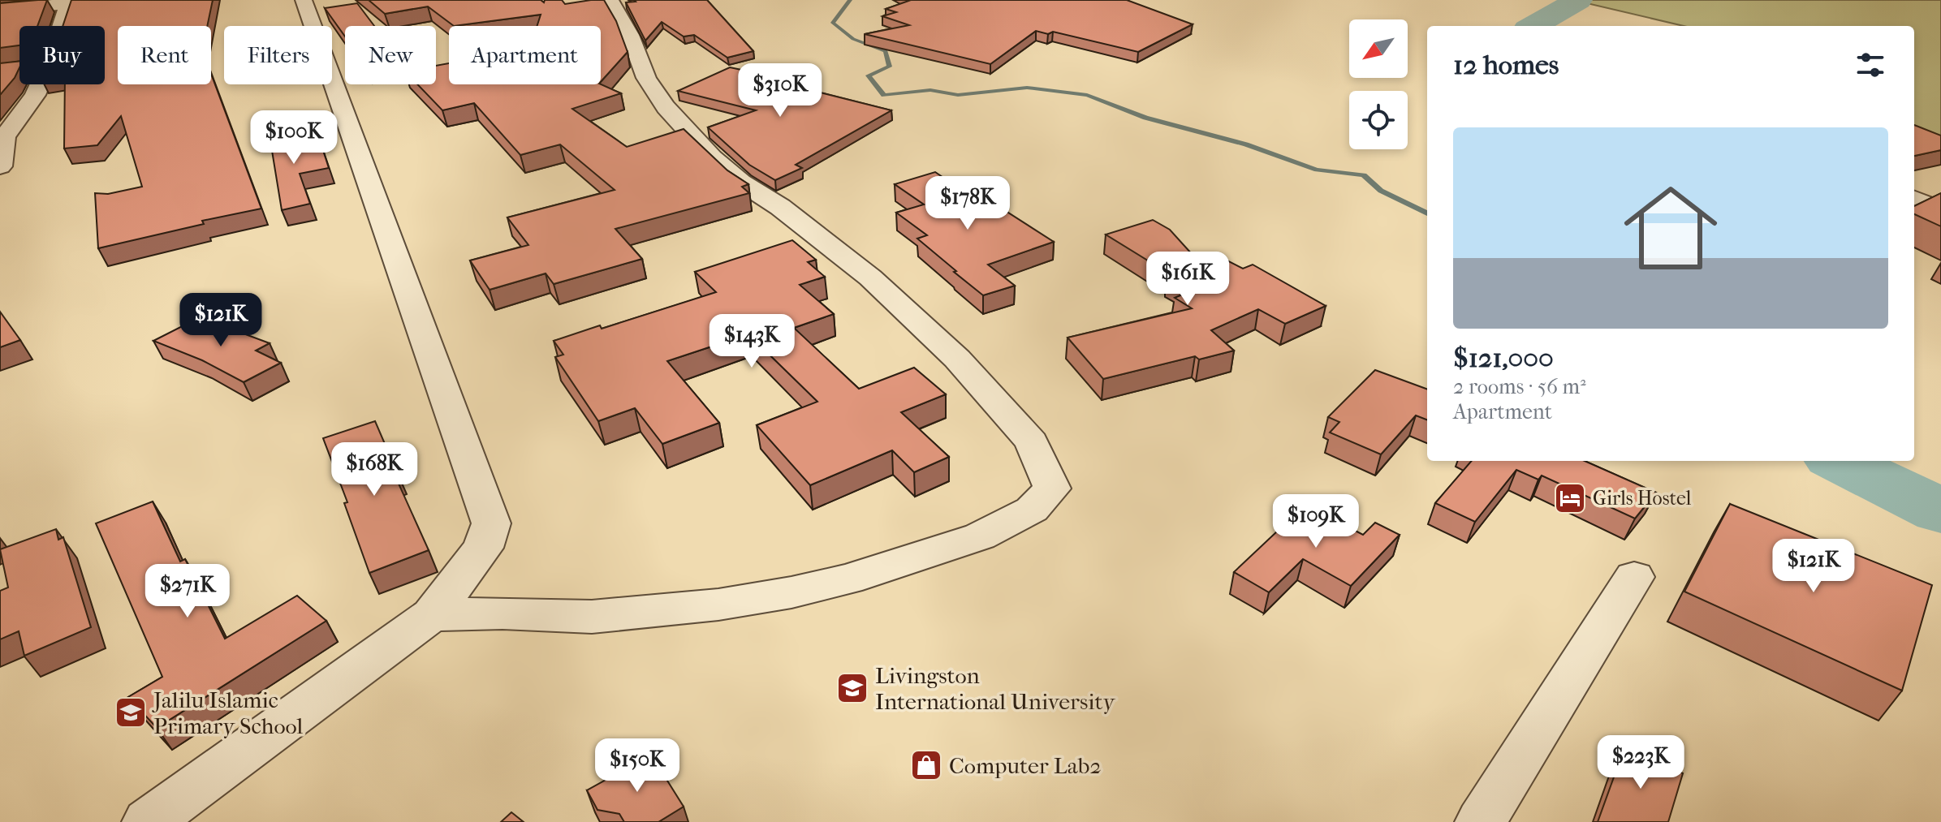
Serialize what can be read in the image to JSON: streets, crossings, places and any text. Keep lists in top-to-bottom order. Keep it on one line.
{"places":{"hotel":["Girls Hostel"],"school or university":["Livingston International University","Jalilu Islamic Primary School"],"shop":["Computer Lab2"]},"north":"bottom left","page":{"chip":["Buy","Rent","Filters","New","Apartment"],"heading":"12 homes","price":["$310K","$100K","$178K","$161K","$121K","$143K","$168K","$109K","$121K","$271K","$223K","$150K"],"list":[{"name":"$121,000","note":"2 rooms · 56 m² · Apartment"}]}}
